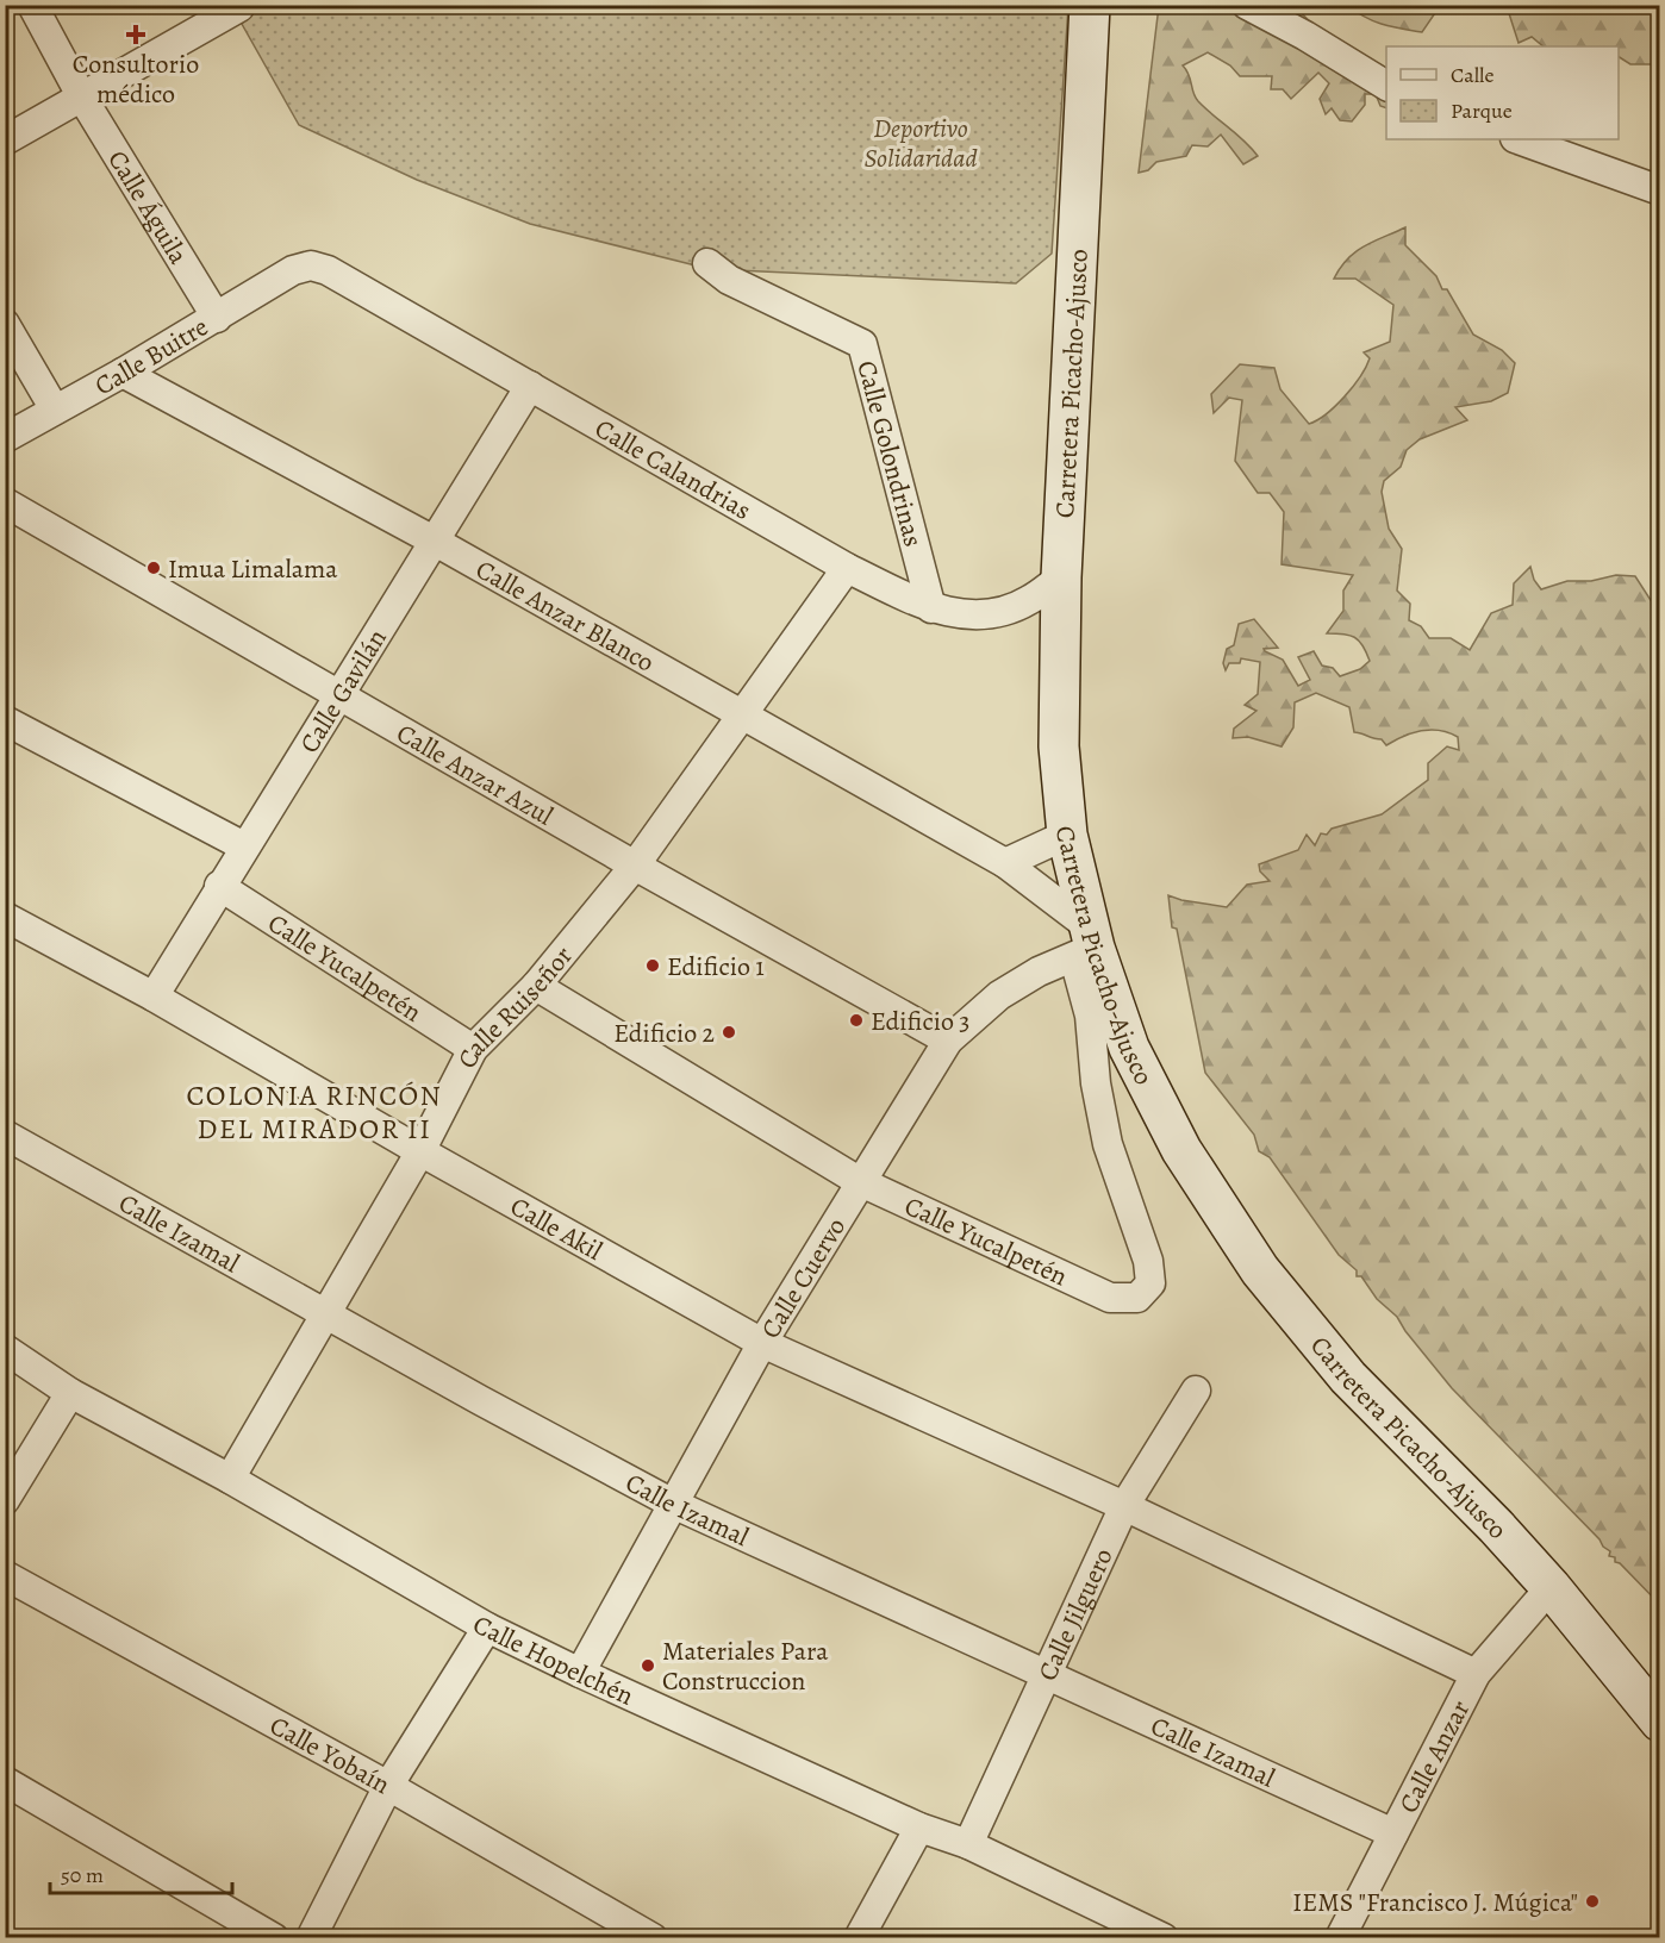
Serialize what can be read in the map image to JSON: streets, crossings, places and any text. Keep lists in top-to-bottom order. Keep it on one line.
{"streets":{"main road":["Carretera Picacho-Ajusco"],"street":["Calle Águila","Calle Buitre","Calle Golondrinas","Calle Calandrias","Calle Anzar Blanco","Calle Gavilán","Calle Anzar Azul","Calle Yucalpetén","Calle Ruiseñor","Calle Akil","Calle Izamal","Calle Cuervo","Calle Jilguero","Calle Hopelchén","Calle Yobaín","Calle Anzar"]},"crossings":[["Calle Águila","Calle Buitre"],["Calle Buitre","Calle Calandrias"],["Calle Buitre","Calle Anzar Blanco"],["Carretera Picacho-Ajusco","Calle Calandrias"],["Carretera Picacho-Ajusco","Calle Anzar Blanco"],["Carretera Picacho-Ajusco","Calle Yucalpetén"],["Carretera Picacho-Ajusco","Calle Cuervo"],["Carretera Picacho-Ajusco","Calle Anzar"],["Calle Golondrinas","Calle Calandrias"],["Calle Calandrias","Calle Gavilán"],["Calle Calandrias","Calle Ruiseñor"],["Calle Anzar Blanco","Calle Gavilán"],["Calle Anzar Blanco","Calle Yucalpetén"],["Calle Anzar Blanco","Calle Ruiseñor"],["Calle Anzar Blanco","Calle Cuervo"],["Calle Gavilán","Calle Anzar Azul"],["Calle Gavilán","Calle Yucalpetén"],["Calle Gavilán","Calle Akil"],["Calle Anzar Azul","Calle Ruiseñor"],["Calle Anzar Azul","Calle Cuervo"],["Calle Yucalpetén","Calle Ruiseñor"],["Calle Yucalpetén","Calle Cuervo"],["Calle Ruiseñor","Calle Akil"],["Calle Ruiseñor","Calle Izamal"],["Calle Ruiseñor","Calle Hopelchén"],["Calle Akil","Calle Cuervo"],["Calle Akil","Calle Jilguero"],["Calle Akil","Calle Anzar"],["Calle Izamal","Calle Cuervo"],["Calle Izamal","Calle Jilguero"],["Calle Izamal","Calle Anzar"],["Calle Cuervo","Calle Hopelchén"],["Calle Jilguero","Calle Hopelchén"]],"districts":["COLONIA RINCÓN DEL MIRADOR II"],"parks":["Deportivo Solidaridad"],"places":{"health":["Consultorio médico"],"other":["Imua Limalama","Edificio 1","Edificio 3","Edificio 2","Materiales Para Construccion","IEMS \"Francisco J. Múgica\""]},"legend":["Calle","Parque"],"scale_bar":"50 m"}
